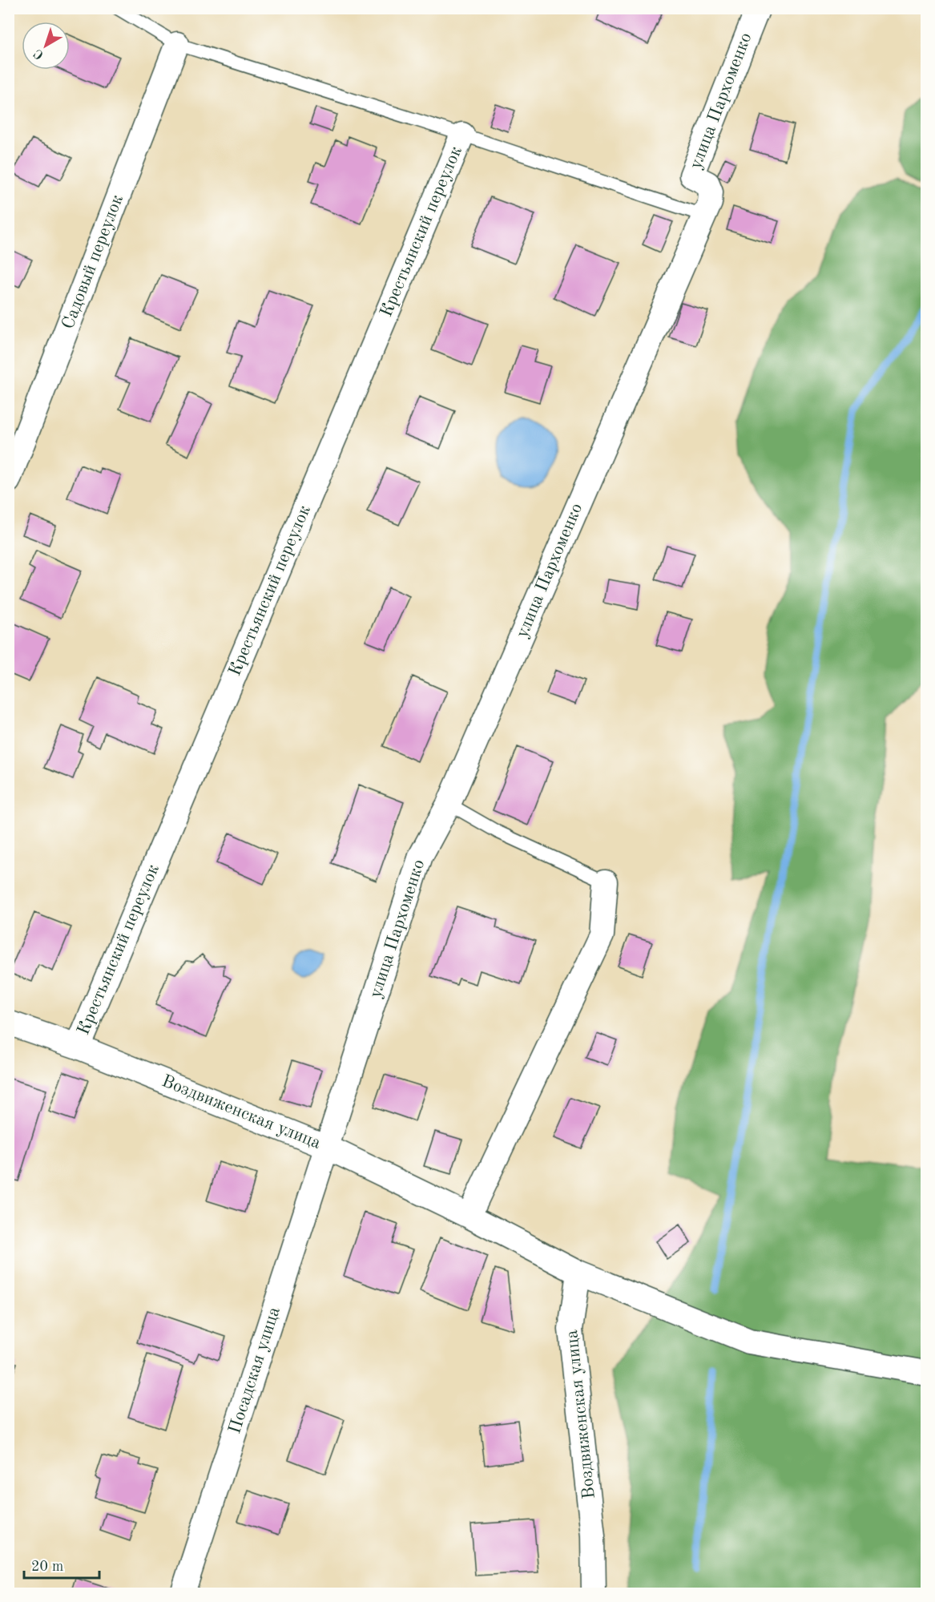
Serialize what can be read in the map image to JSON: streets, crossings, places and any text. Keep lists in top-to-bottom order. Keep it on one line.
{"streets":{"street":["улица Пархоменко","Крестьянский переулок","Садовый переулок","Воздвиженская улица","Посадская улица"]},"crossings":[["улица Пархоменко","Воздвиженская улица"],["улица Пархоменко","Посадская улица"],["Крестьянский переулок","Воздвиженская улица"],["Воздвиженская улица","Посадская улица"]],"scale_bar":"20 m","north":"bottom left"}
